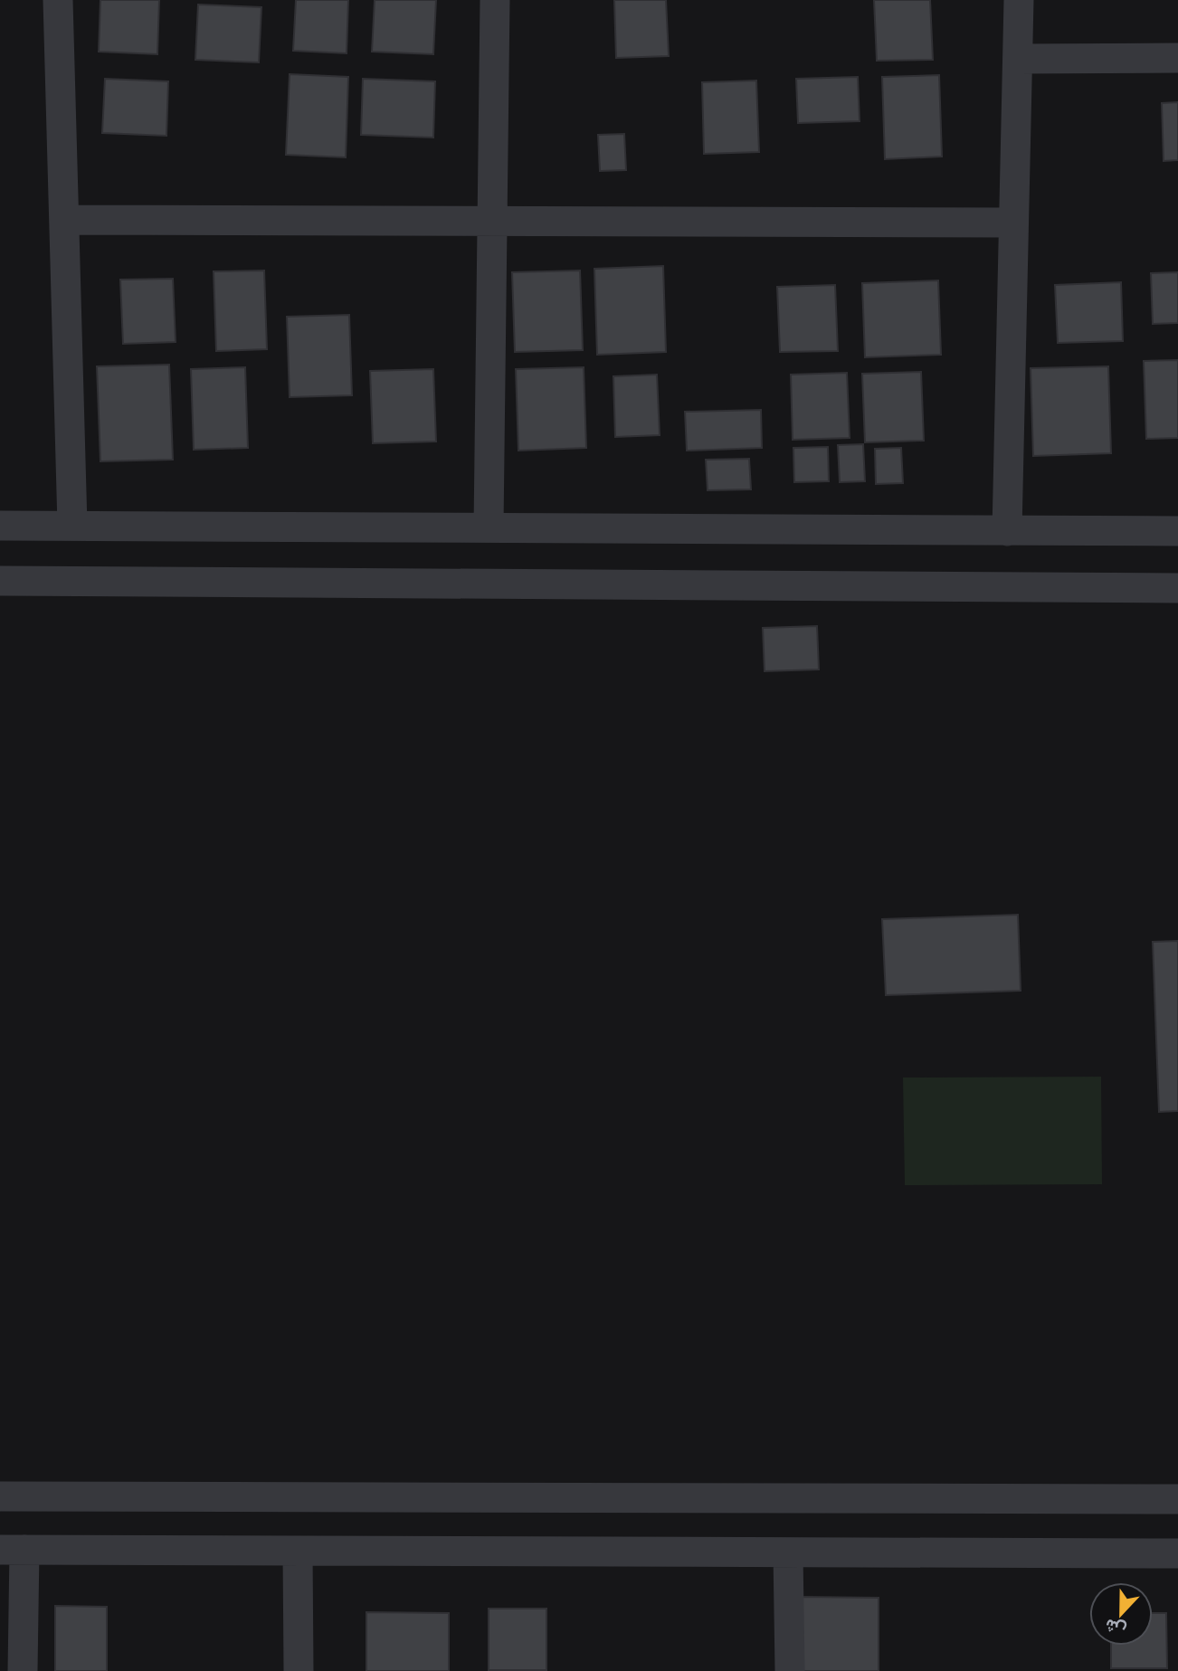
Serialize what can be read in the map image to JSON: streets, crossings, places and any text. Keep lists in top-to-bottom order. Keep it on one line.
{"north":"bottom"}
